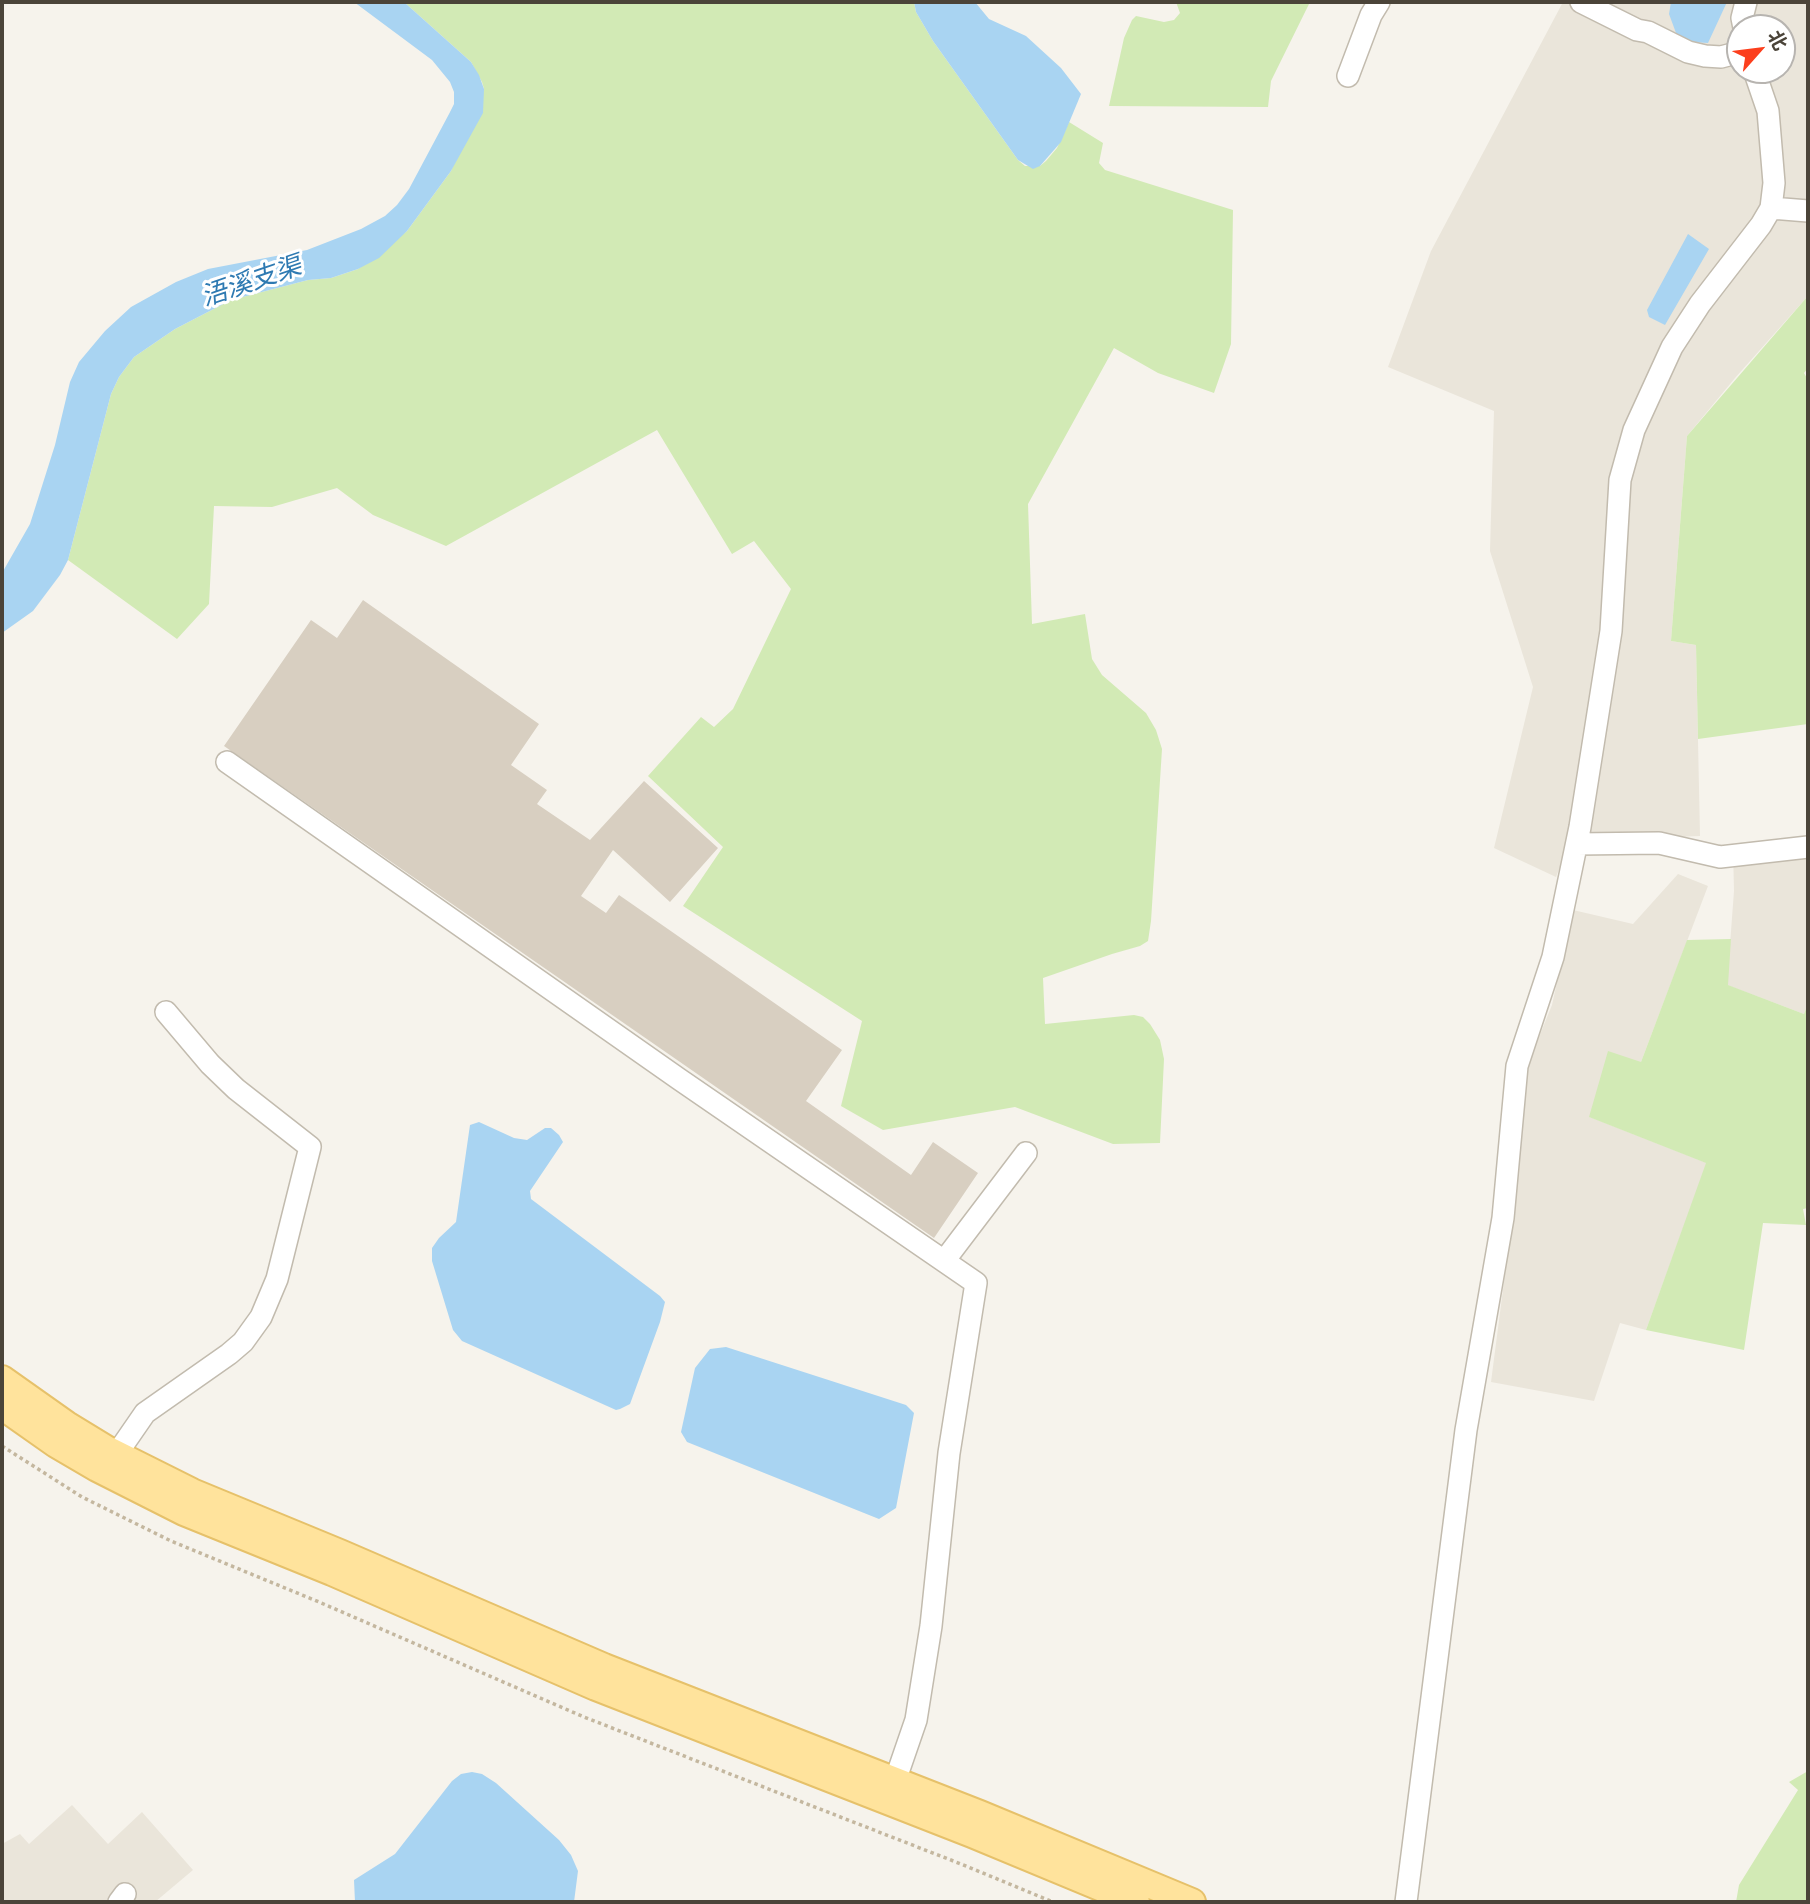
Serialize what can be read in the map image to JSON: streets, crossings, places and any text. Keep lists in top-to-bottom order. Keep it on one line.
{"water":["浯溪支渠"],"north":"top right"}
